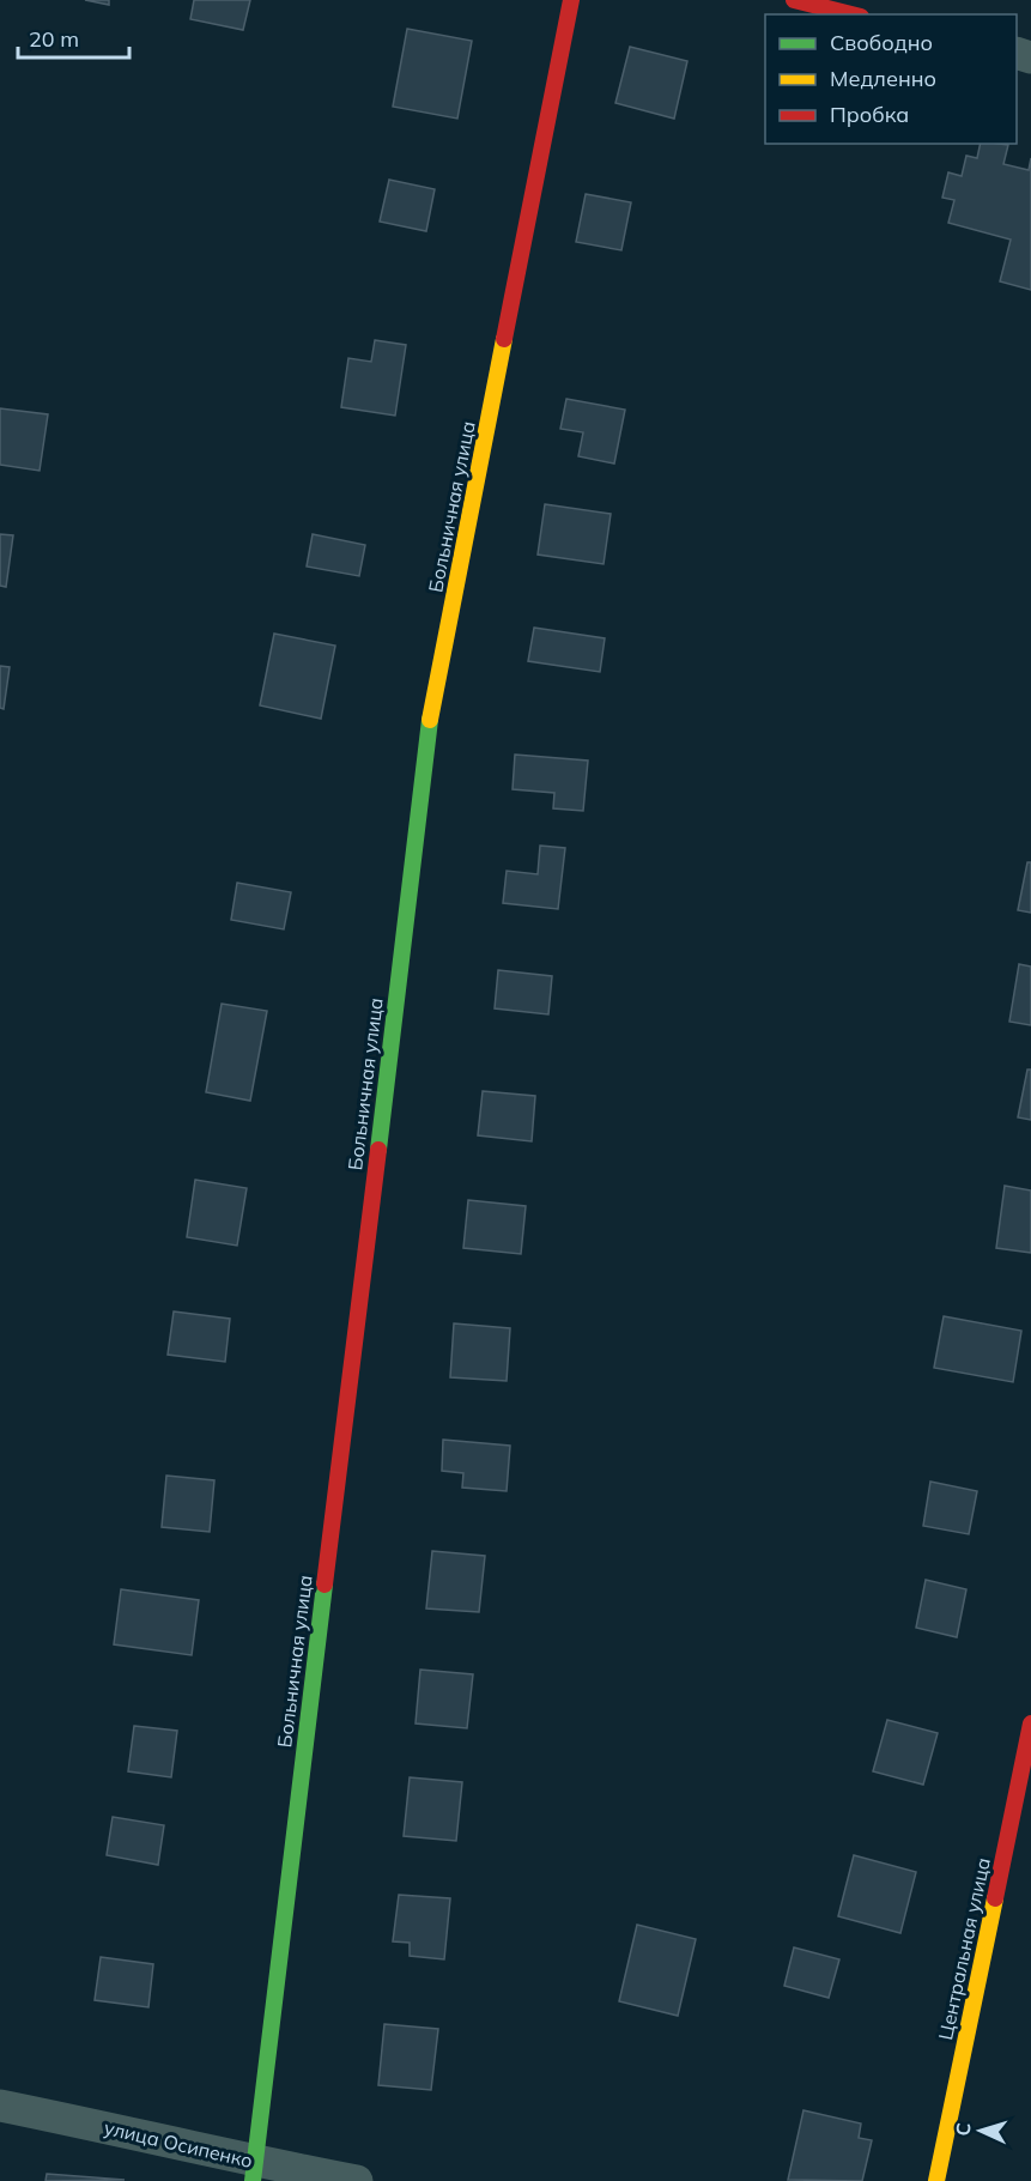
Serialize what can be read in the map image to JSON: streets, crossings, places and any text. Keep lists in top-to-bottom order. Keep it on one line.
{"streets":{"street":["Больничная улица","Центральная улица","улица Осипенко"]},"crossings":[["Больничная улица","улица Осипенко"]],"legend":["Свободно","Медленно","Пробка"],"scale_bar":"20 m","north":"left"}
